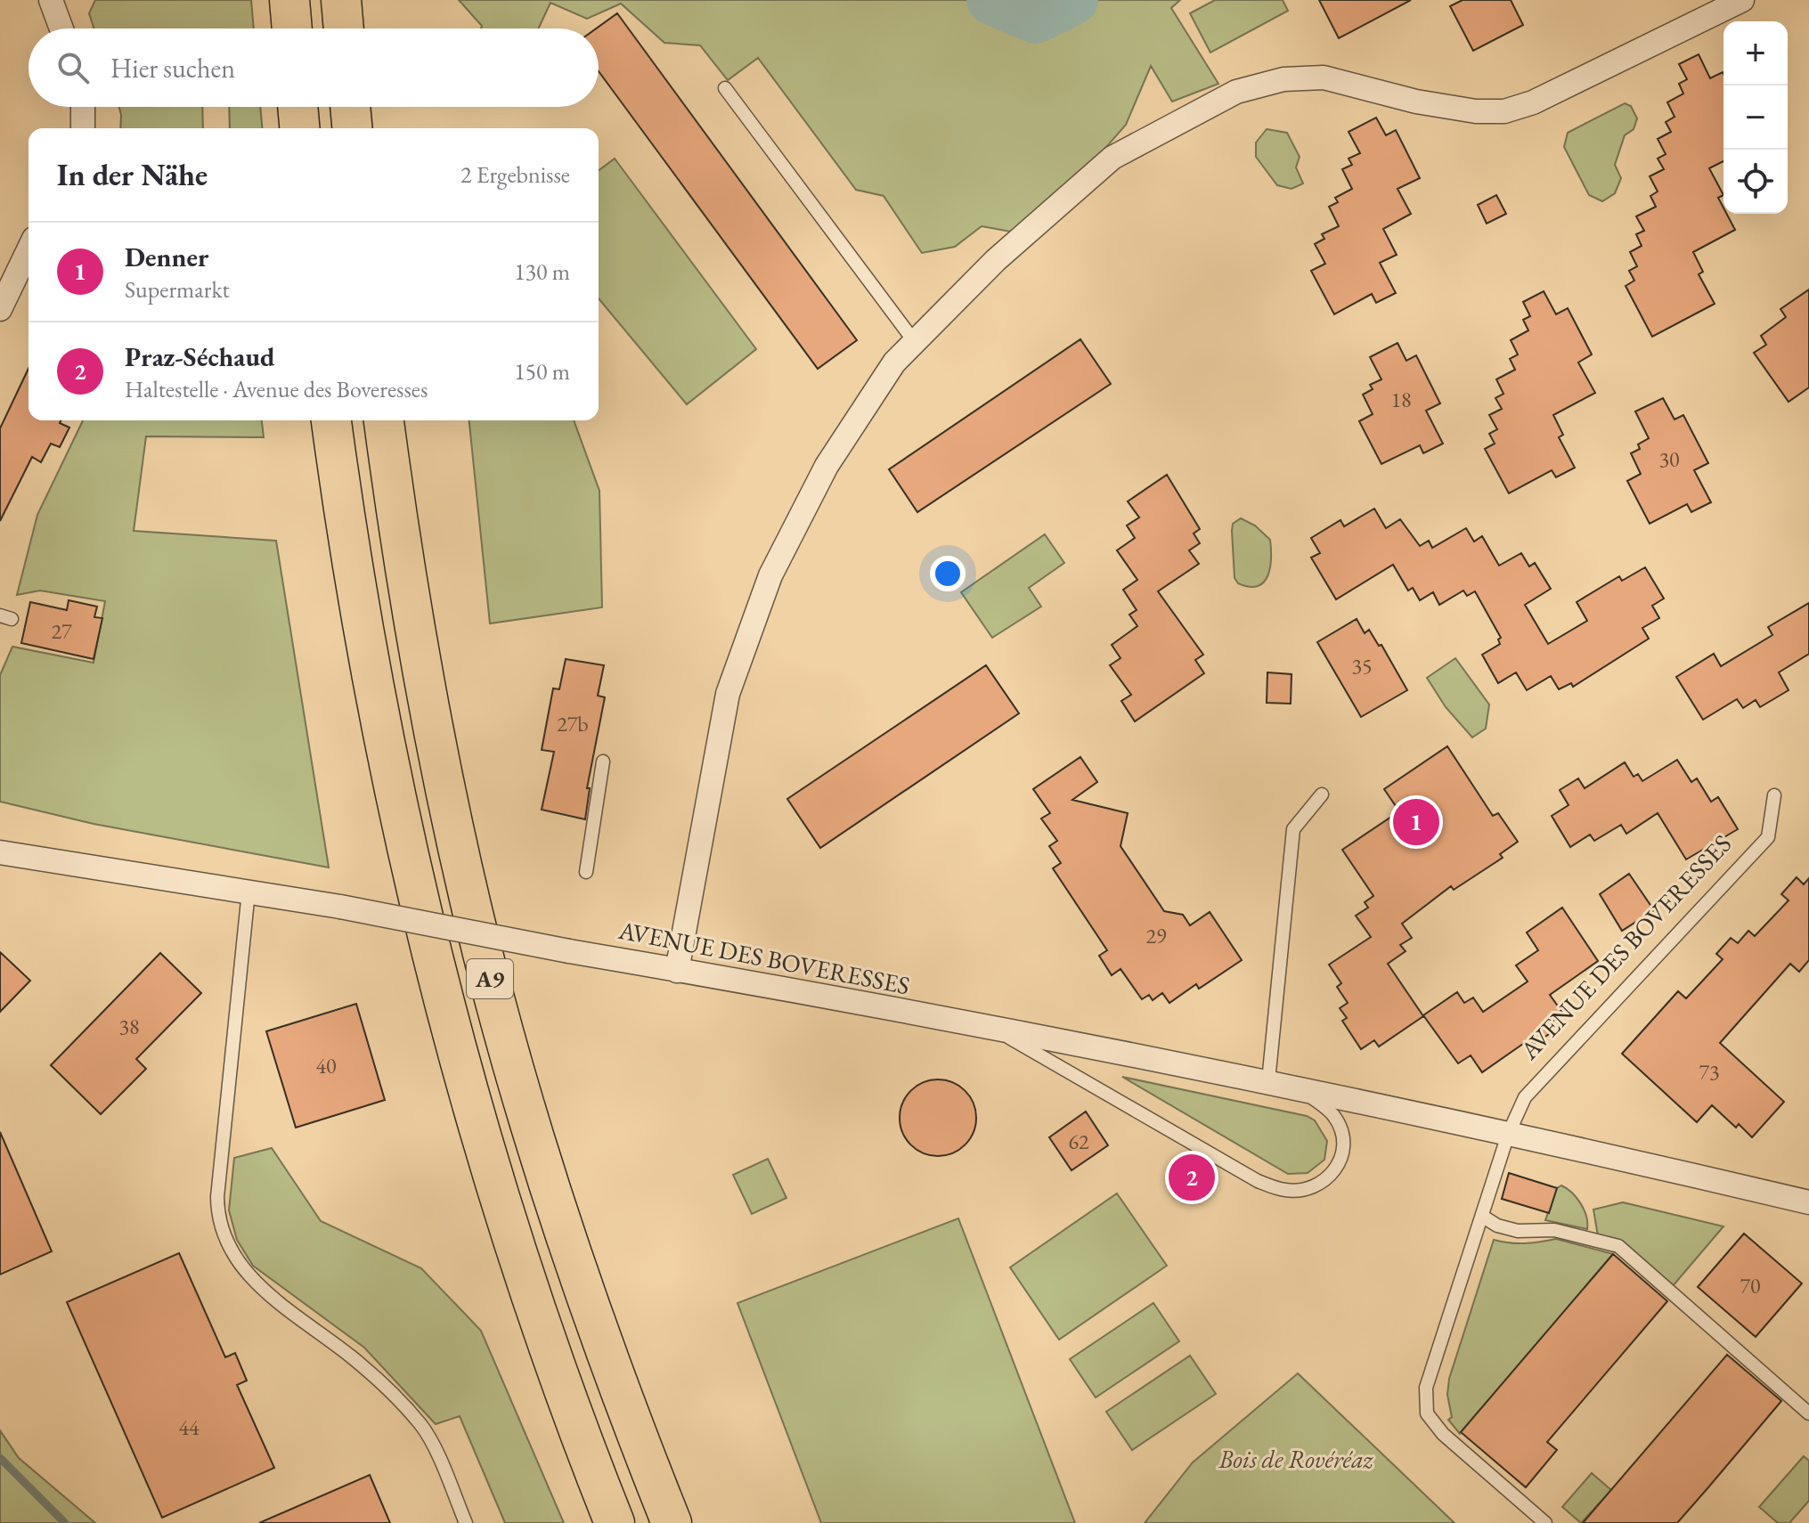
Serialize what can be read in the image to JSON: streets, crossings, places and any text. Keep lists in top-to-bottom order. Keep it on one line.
{"streets":{"highway":["A9"],"street":["AVENUE DES BOVERESSES"]},"parks":["Bois de Rovéréaz"],"house_numbers":["18","30","27","35","27b","29","38","40","73","62","70","44"],"page":{"map_buttons":["+","−"],"search":"Hier suchen","heading":["In der Nähe","2 Ergebnisse"],"list":[{"mark":"1","name":"Denner","note":"Supermarkt","value":"130 m"},{"mark":"2","name":"Praz-Séchaud","note":"Haltestelle · Avenue des Boveresses","value":"150 m"}],"pins":["1","2"]}}
